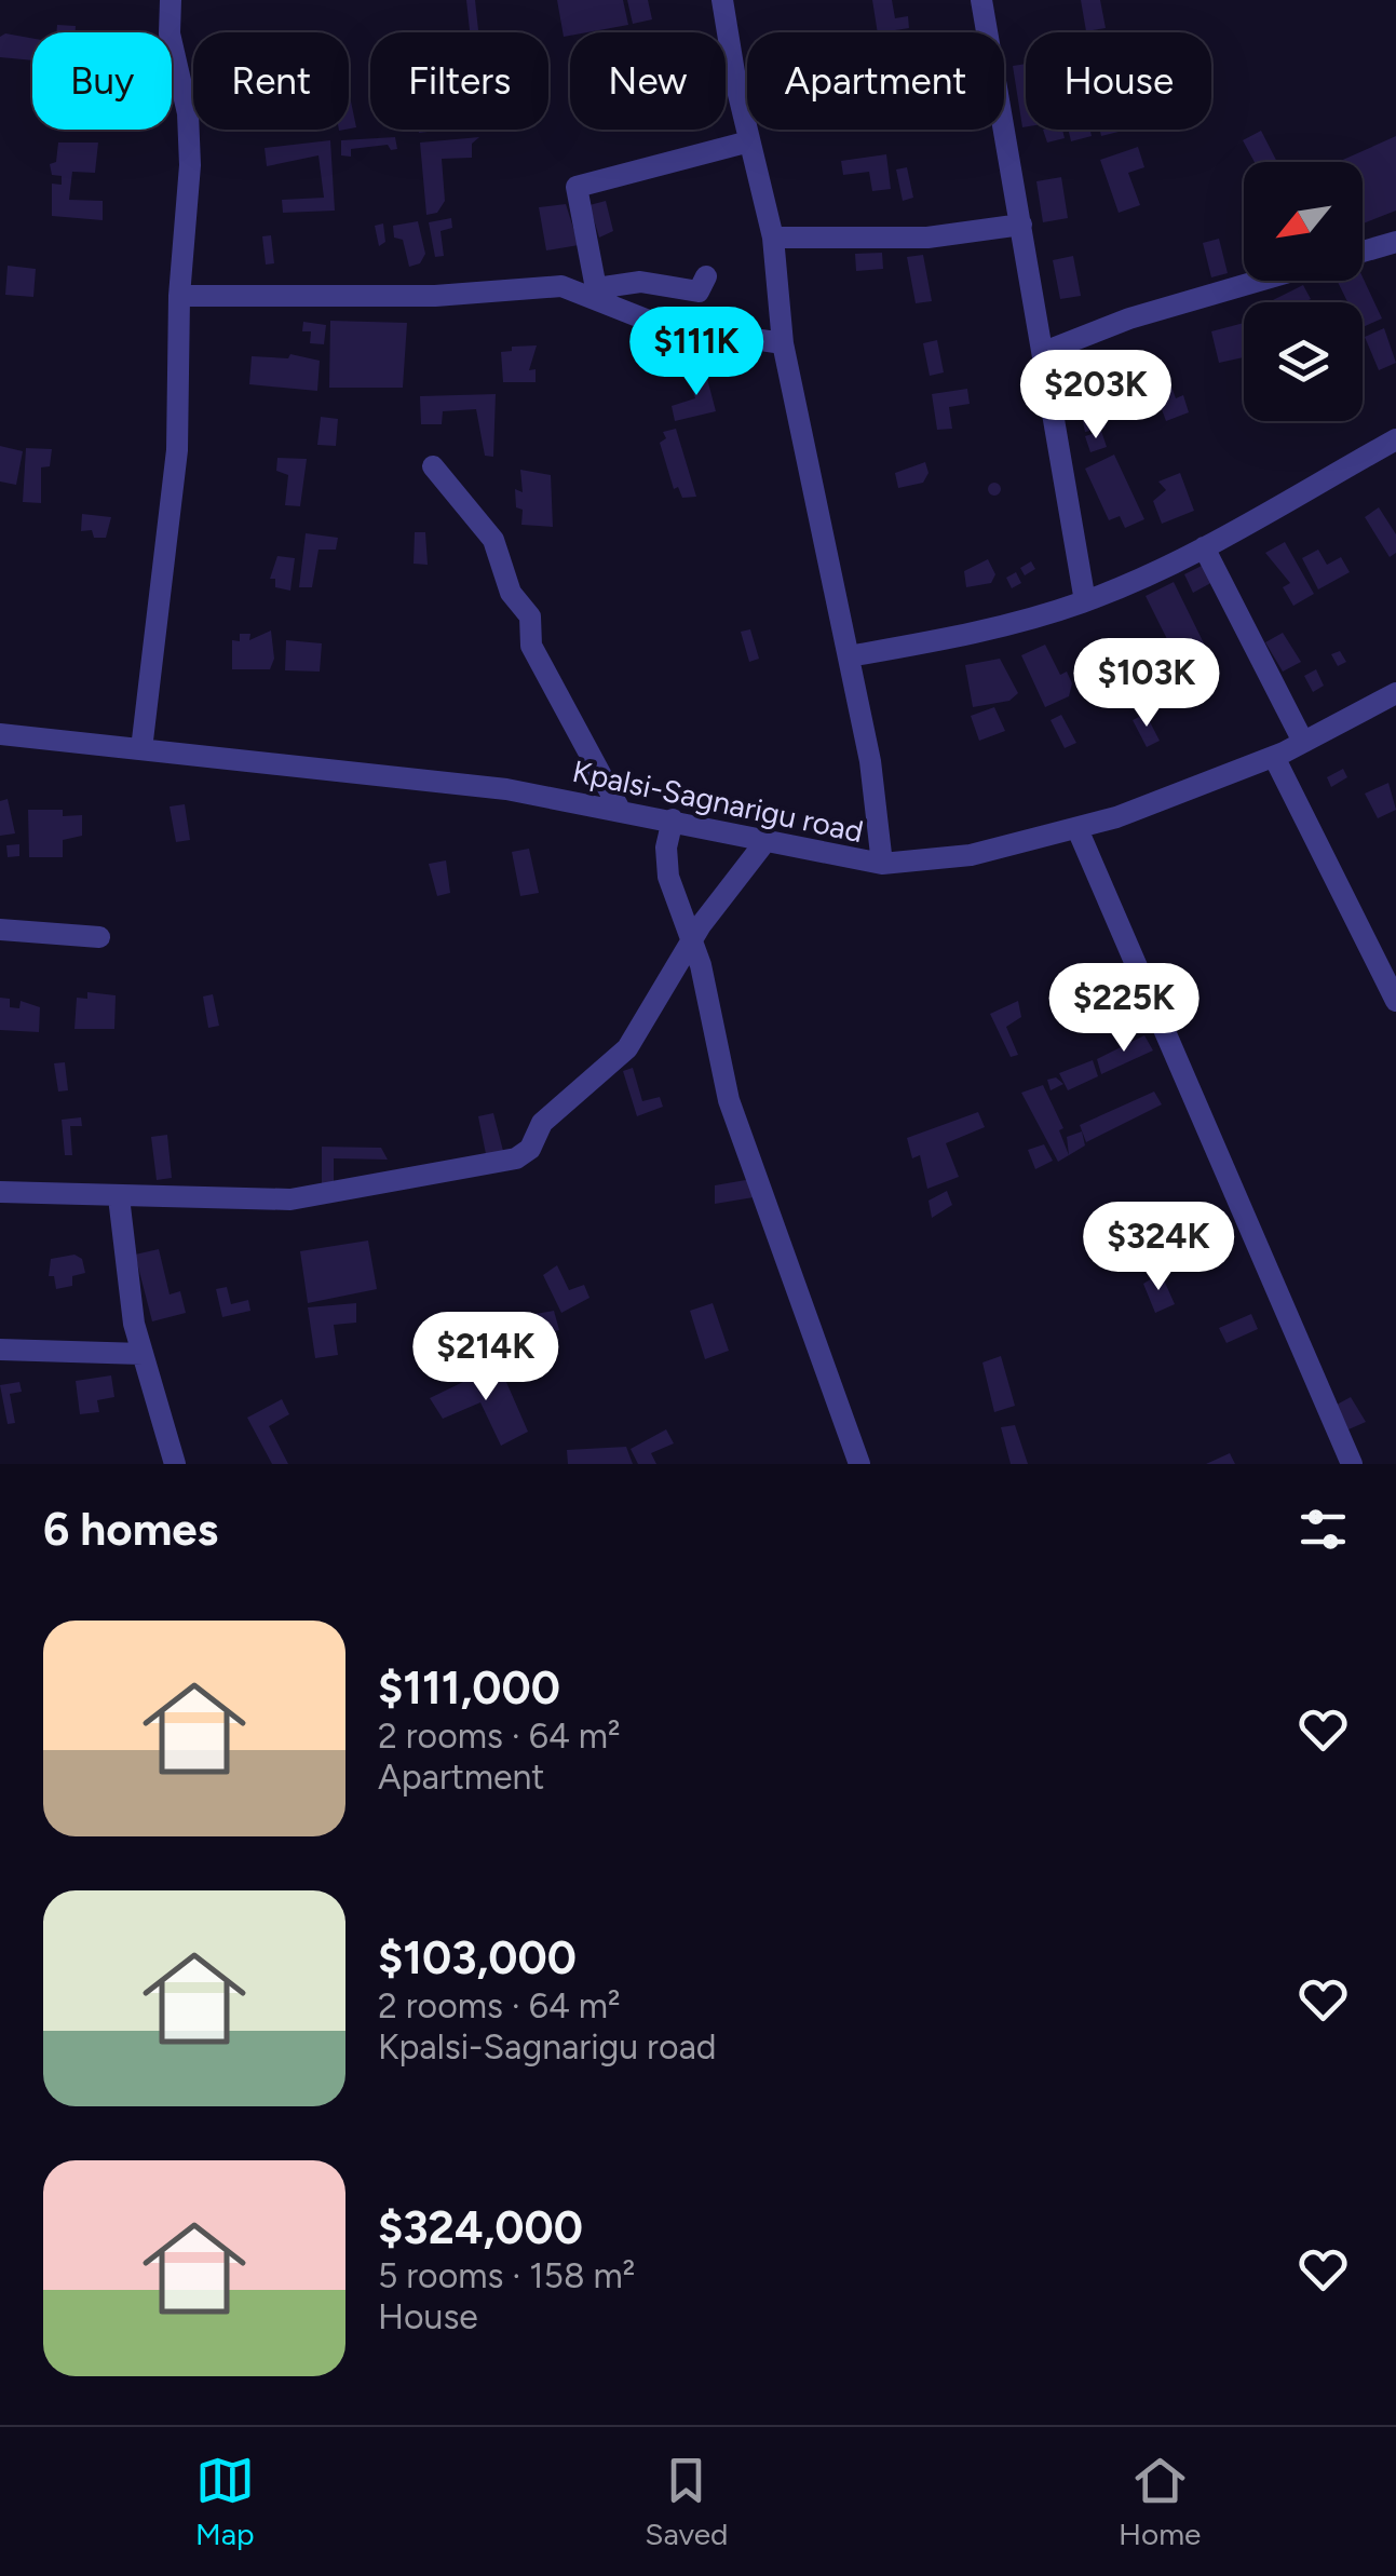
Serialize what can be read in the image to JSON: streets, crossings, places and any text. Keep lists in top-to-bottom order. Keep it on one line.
{"streets":{"street":["Kpalsi-Sagnarigu road"]},"north":"bottom left","page":{"chip":["Buy","Rent","Filters","New","Apartment","House"],"price":["$111K","$203K","$103K","$225K","$324K","$214K"],"heading":"6 homes","list":[{"name":"$111,000","note":"2 rooms · 64 m² · Apartment"},{"name":"$103,000","note":"2 rooms · 64 m² · Kpalsi-Sagnarigu road"},{"name":"$324,000","note":"5 rooms · 158 m² · House"}],"tabs":["Map","Saved","Home"]}}
